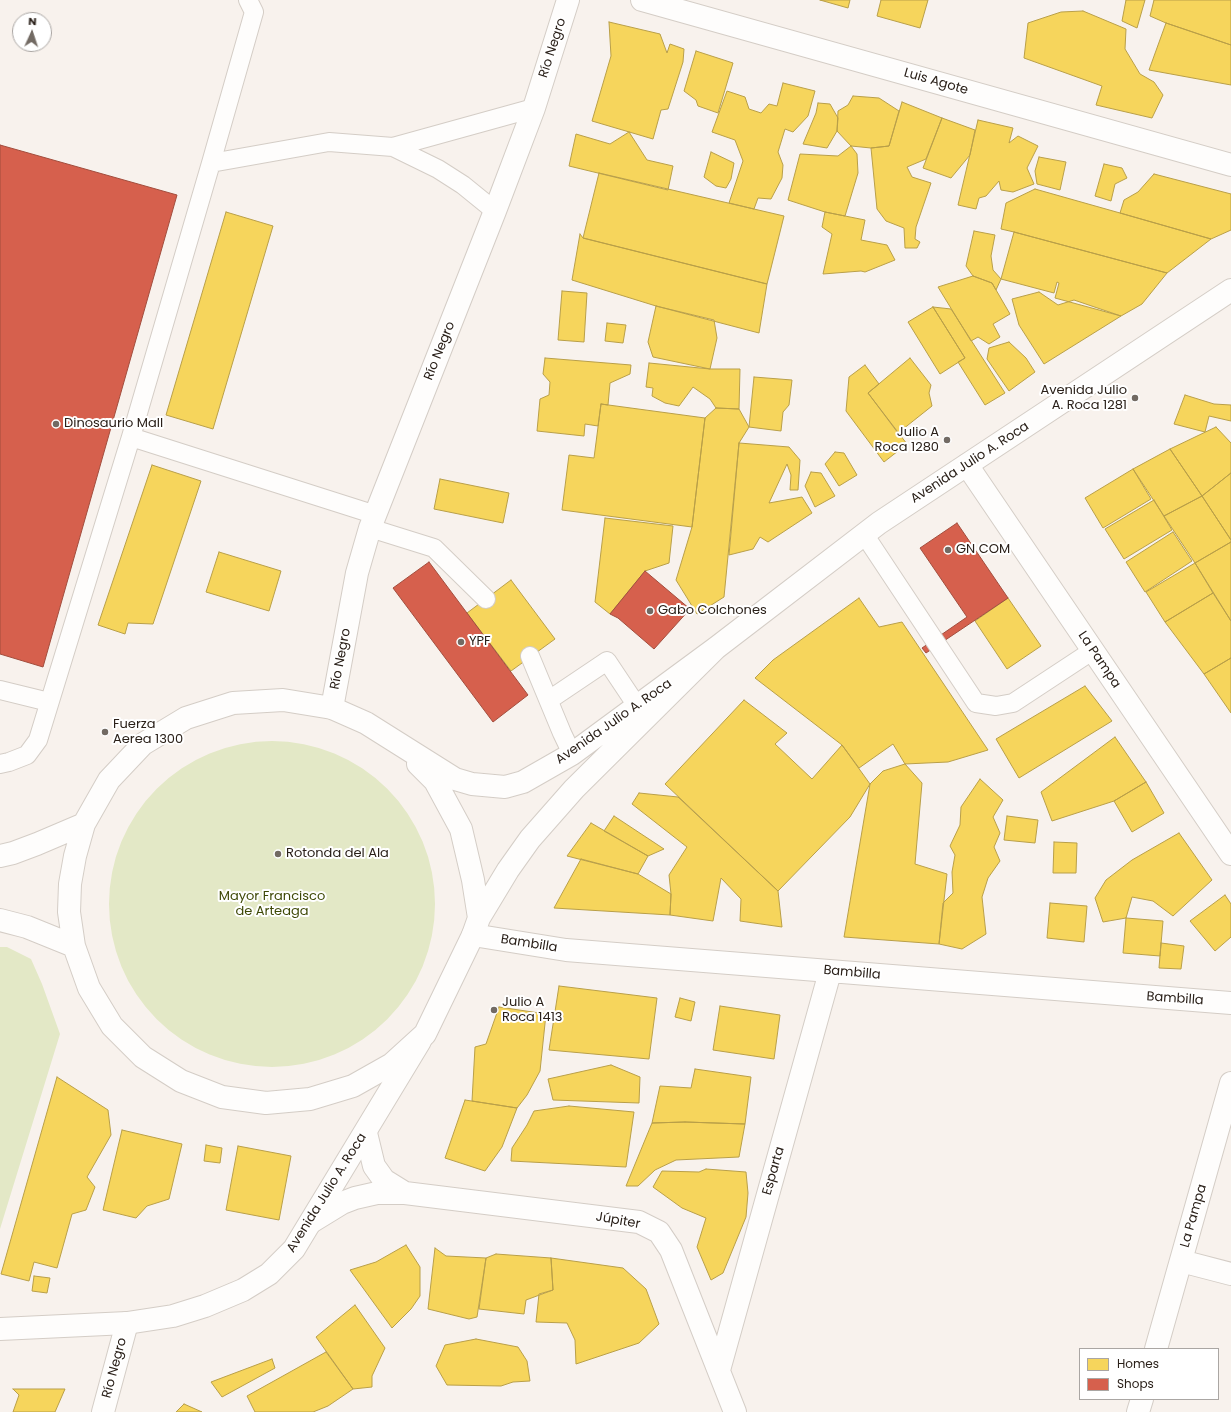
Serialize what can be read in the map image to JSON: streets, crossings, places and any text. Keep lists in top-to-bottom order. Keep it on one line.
{"streets":{"main road":["Río Negro","Luis Agote","Avenida Julio A. Roca","La Pampa","Bambilla","Esparta","Júpiter"]},"crossings":[["Río Negro","Avenida Julio A. Roca"],["Avenida Julio A. Roca","La Pampa"],["Avenida Julio A. Roca","Bambilla"],["Avenida Julio A. Roca","Júpiter"],["Bambilla","Esparta"],["Esparta","Júpiter"]],"parks":["Mayor Francisco de Arteaga"],"places":["Avenida Julio A. Roca 1281","Dinosaurio Mall","Julio A Roca 1280","GN COM","Gabo Colchones","YPF","Fuerza Aerea 1300","Rotonda del Ala","Julio A Roca 1413"],"legend":["Homes","Shops"],"north":"top"}
